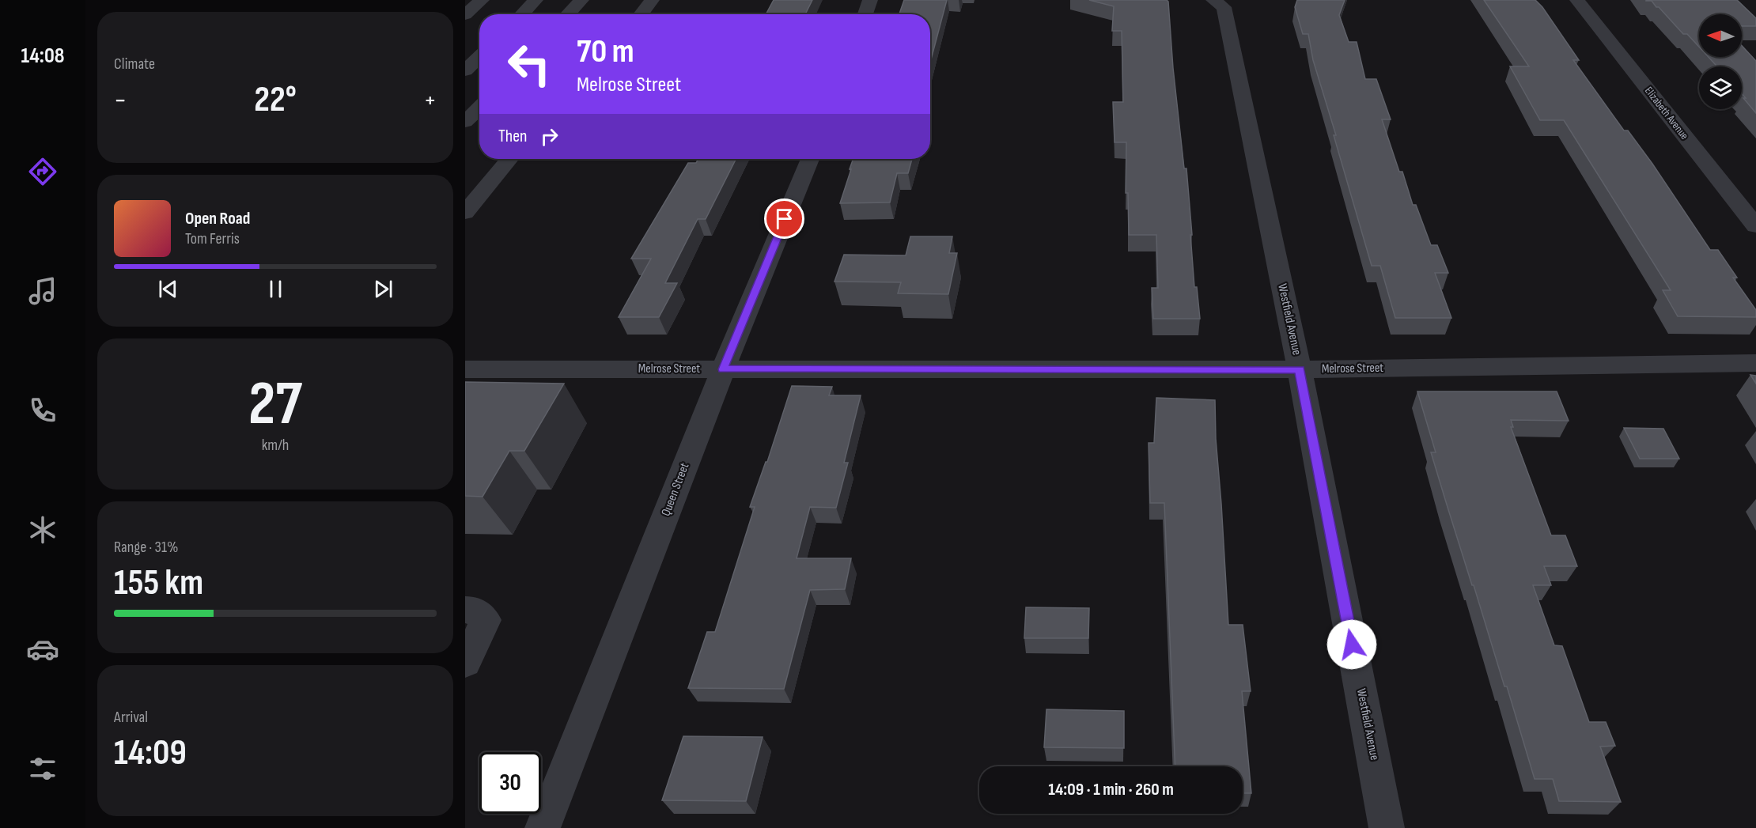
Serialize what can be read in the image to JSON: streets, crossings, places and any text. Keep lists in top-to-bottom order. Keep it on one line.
{"streets":{"street":["Elizabeth Avenue","Westfield Avenue","Melrose Street","Queen Street"]},"crossings":[["Westfield Avenue","Melrose Street"],["Melrose Street","Queen Street"]],"north":"left","page":{"tabs":"14:08","tile":["Climate",["27","km/h"],["Range · 31%","155 km"],["Arrival","14:09"]],"turn":["70 m","Melrose Street"],"heat":["−","22°","+"],"then":"Then","song":["Open Road","Tom Ferris"],"limit":"30","trip":"14:09 · 1 min · 260 m"}}
